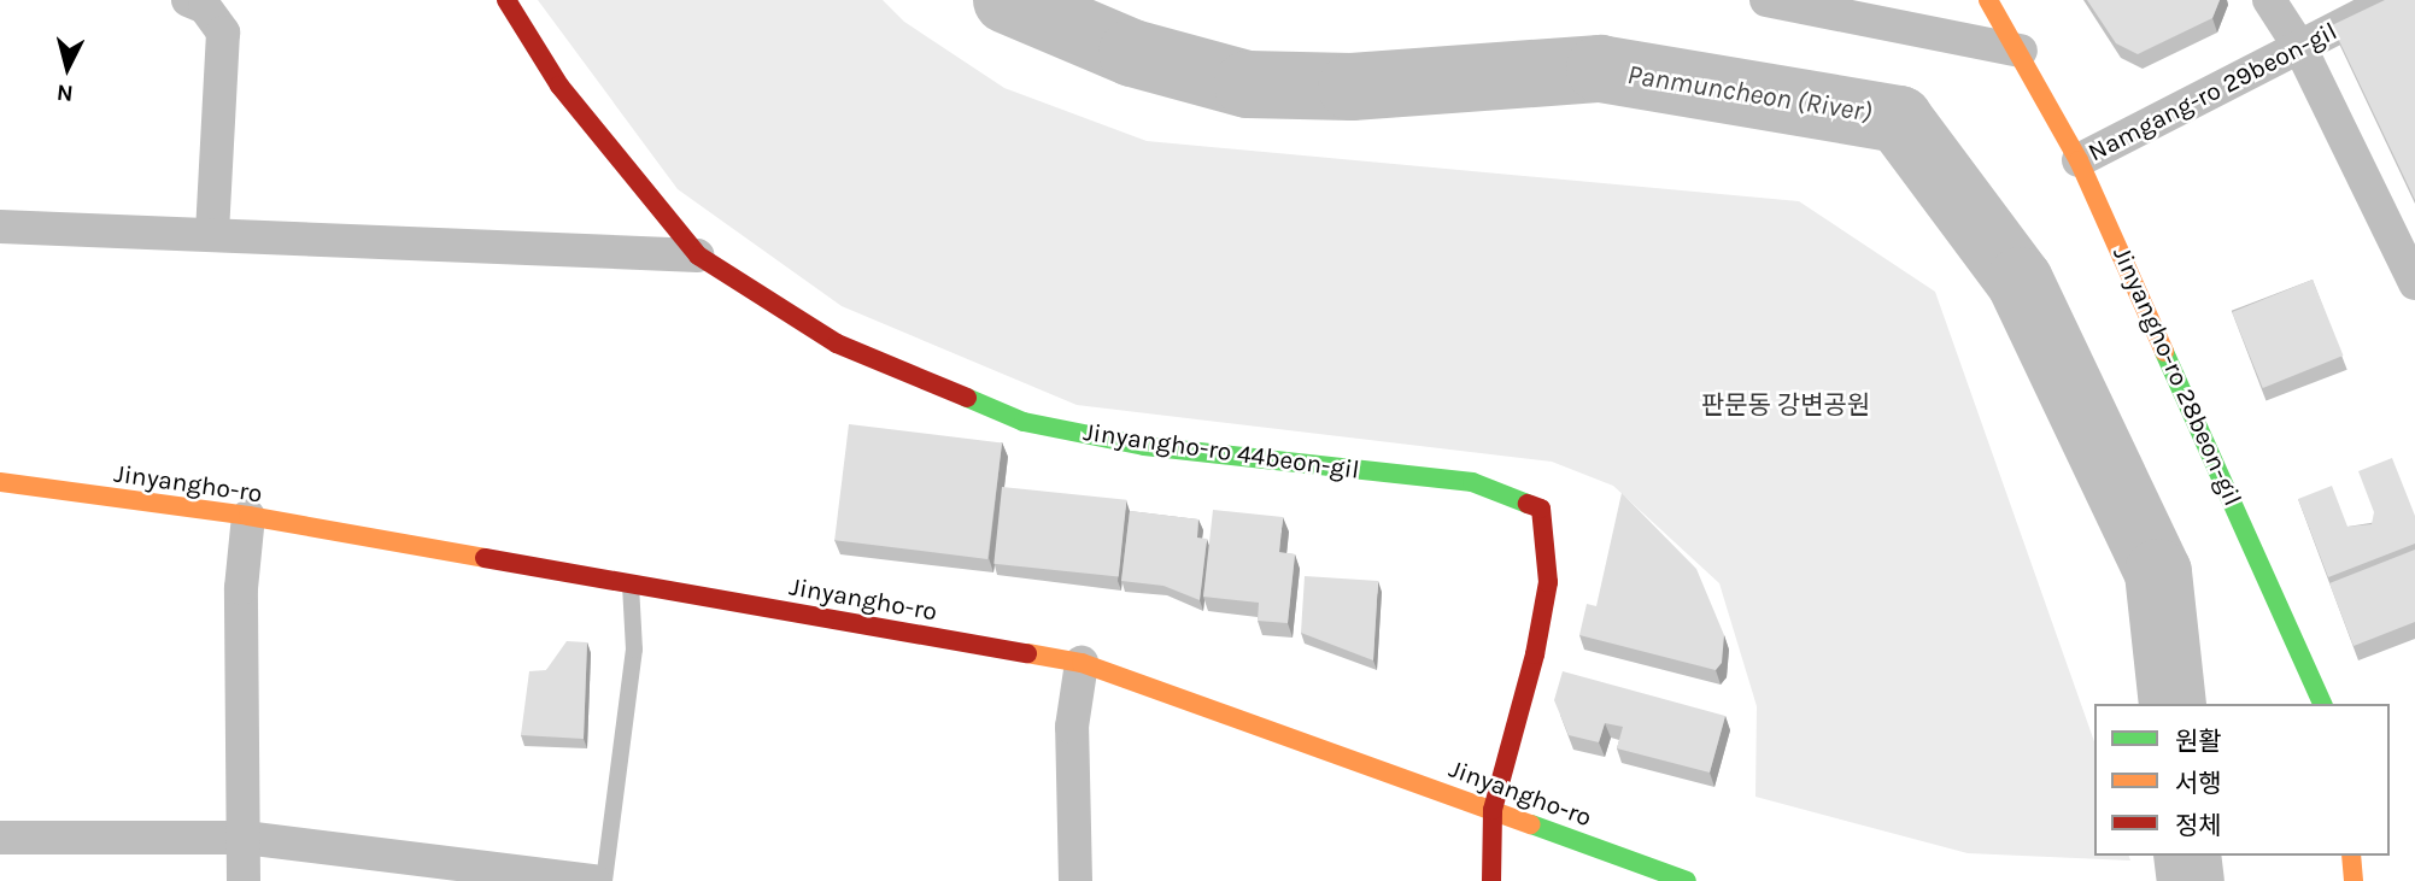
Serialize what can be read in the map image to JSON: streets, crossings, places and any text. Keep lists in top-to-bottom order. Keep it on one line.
{"streets":{"street":["Namgang-ro 29beon-gil","Jinyangho-ro 28beon-gil","Jinyangho-ro 44beon-gil","Jinyangho-ro"]},"crossings":[["Namgang-ro 29beon-gil","Jinyangho-ro 28beon-gil"],["Jinyangho-ro 44beon-gil","Jinyangho-ro"]],"water":["Panmuncheon (River)"],"parks":["판문동 강변공원"],"legend":["원활","서행","정체"],"north":"bottom"}
